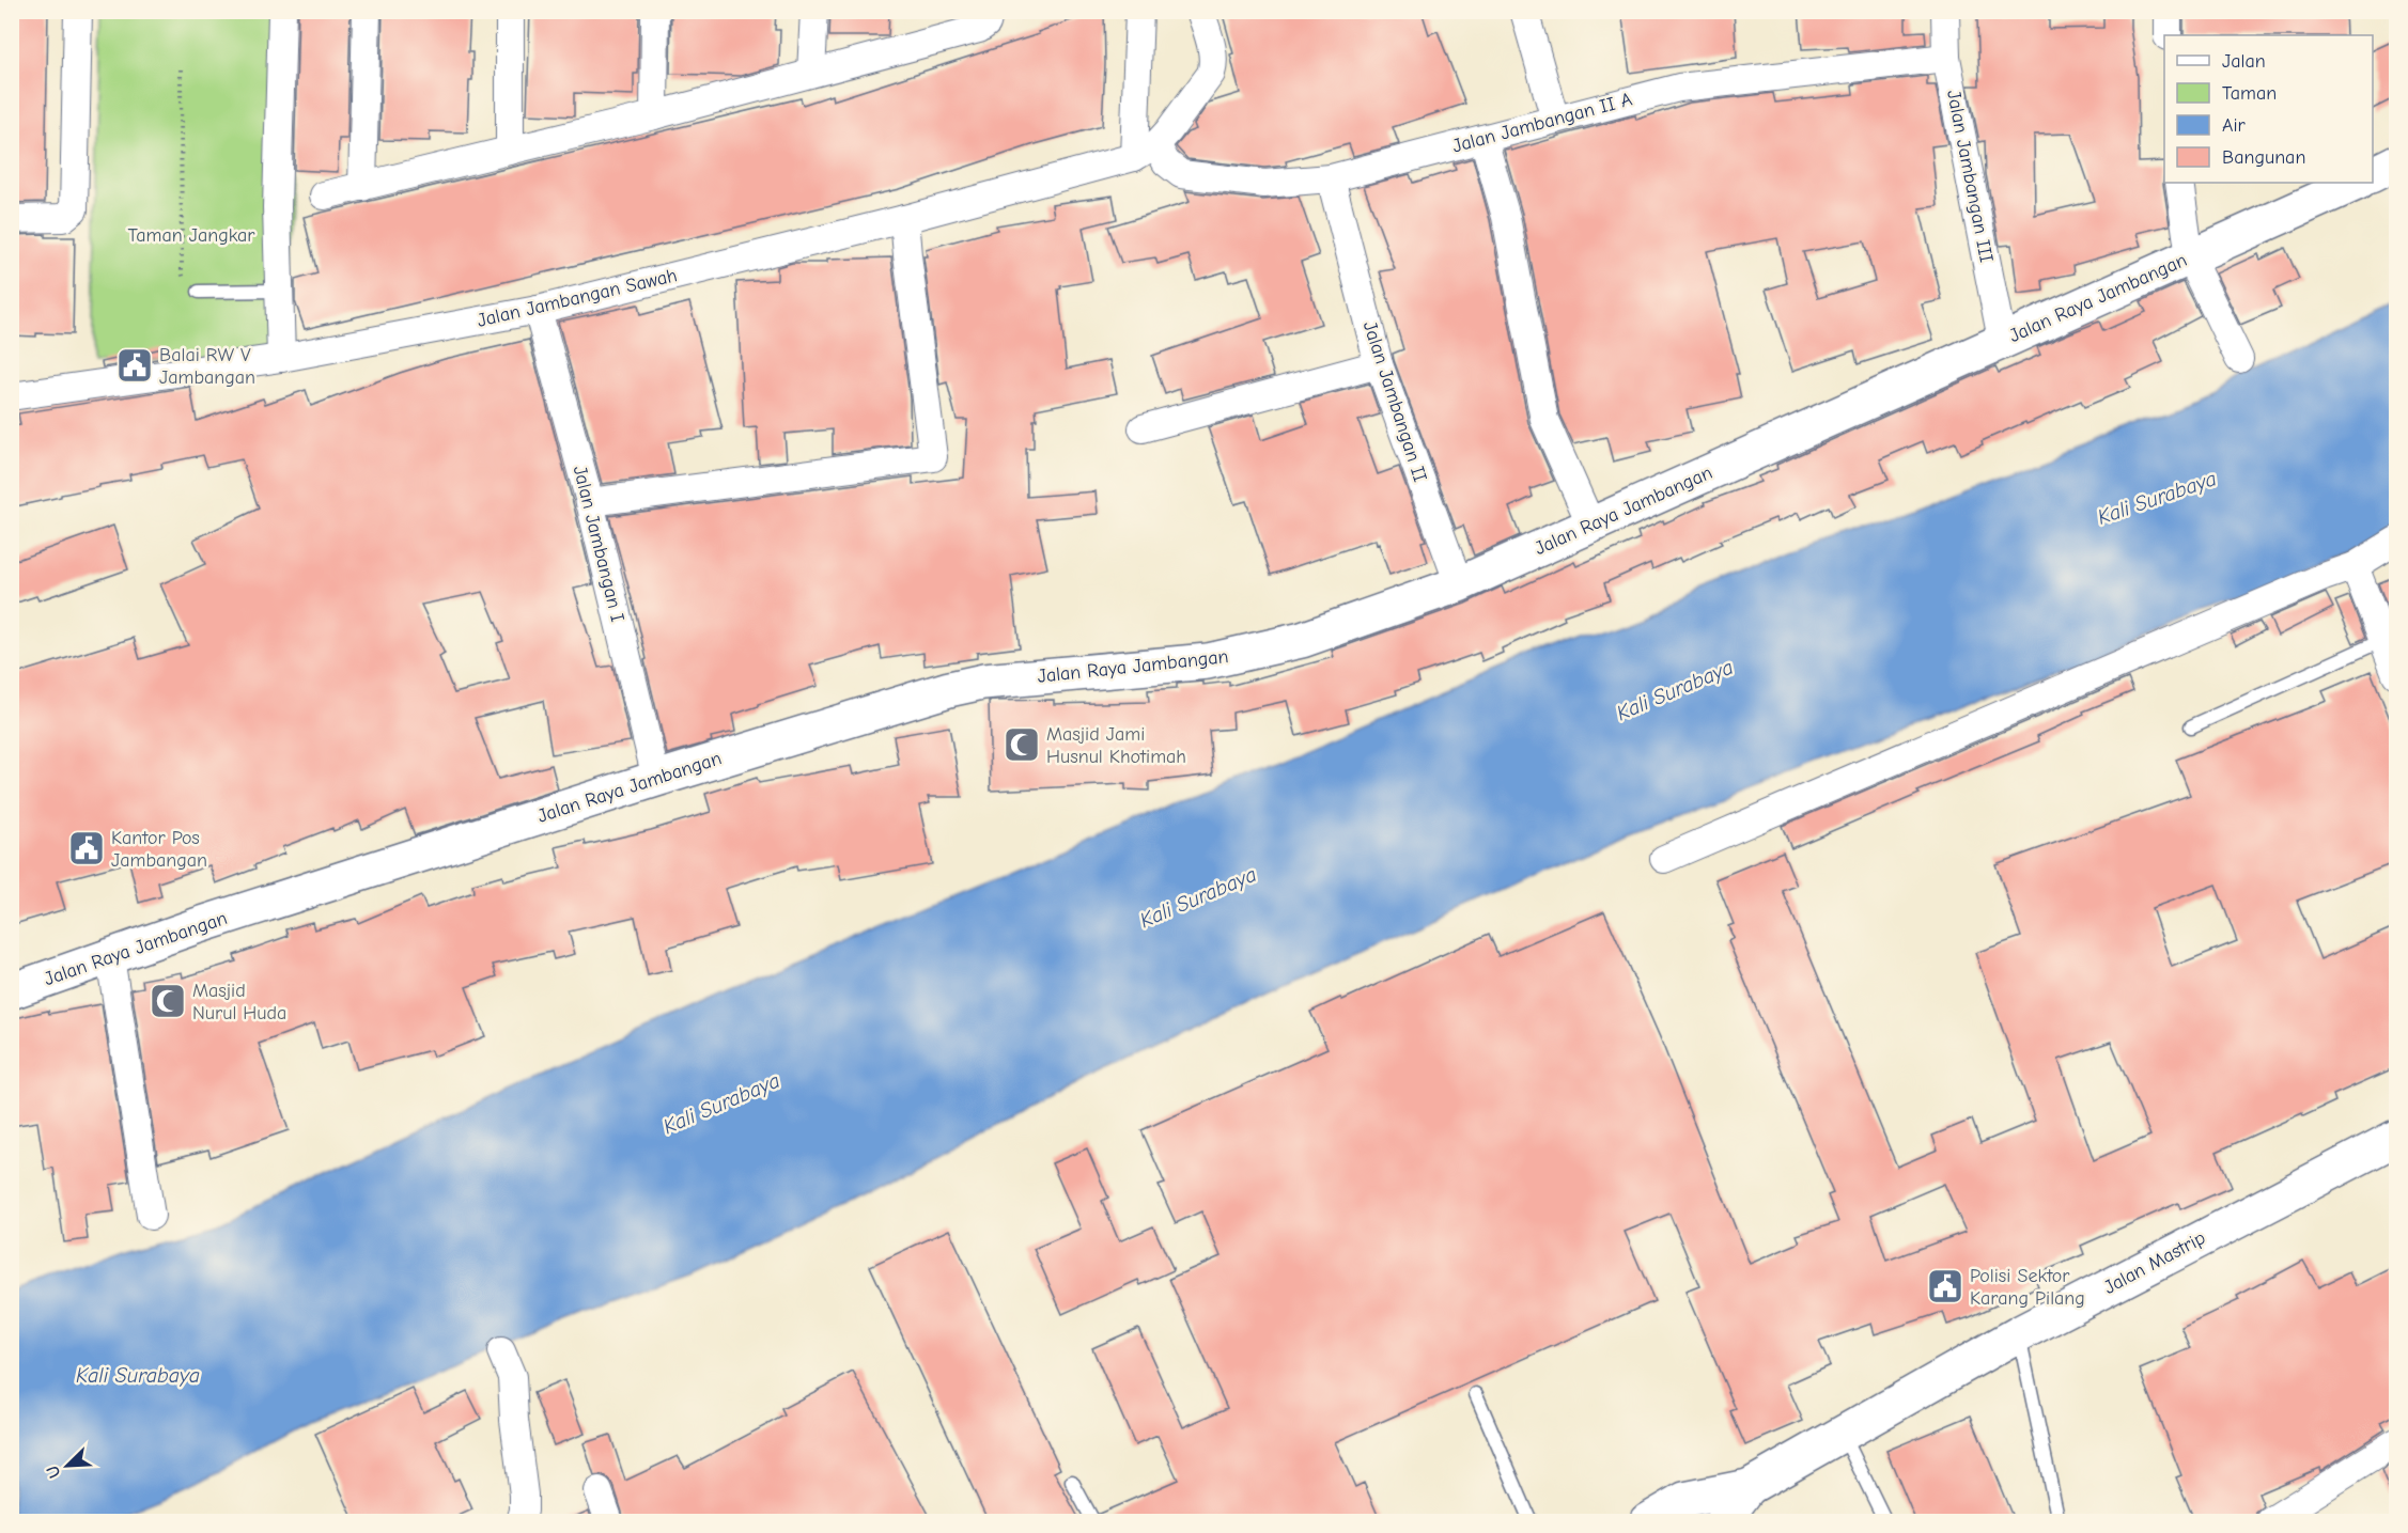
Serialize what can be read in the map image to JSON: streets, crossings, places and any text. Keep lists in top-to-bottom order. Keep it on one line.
{"streets":{"main road":["Jalan Raya Jambangan","Jalan Mastrip"],"street":["Jalan Jambangan II A","Jalan Jambangan III","Jalan Jambangan Sawah","Jalan Jambangan II","Jalan Jambangan I"]},"crossings":[["Jalan Jambangan II A","Jalan Jambangan III"],["Jalan Jambangan II A","Jalan Jambangan Sawah"],["Jalan Jambangan II A","Jalan Jambangan II"],["Jalan Jambangan III","Jalan Raya Jambangan"],["Jalan Jambangan Sawah","Jalan Jambangan I"],["Jalan Raya Jambangan","Jalan Jambangan II"],["Jalan Raya Jambangan","Jalan Jambangan I"]],"water":["Kali Surabaya"],"parks":["Taman Jangkar"],"places":{"public building":["Balai RW V Jambangan","Kantor Pos Jambangan","Polisi Sektor Karang Pilang"],"mosque":["Masjid Jami Husnul Khotimah","Masjid Nurul Huda"]},"legend":["Jalan","Taman","Air","Bangunan"],"north":"bottom left"}
